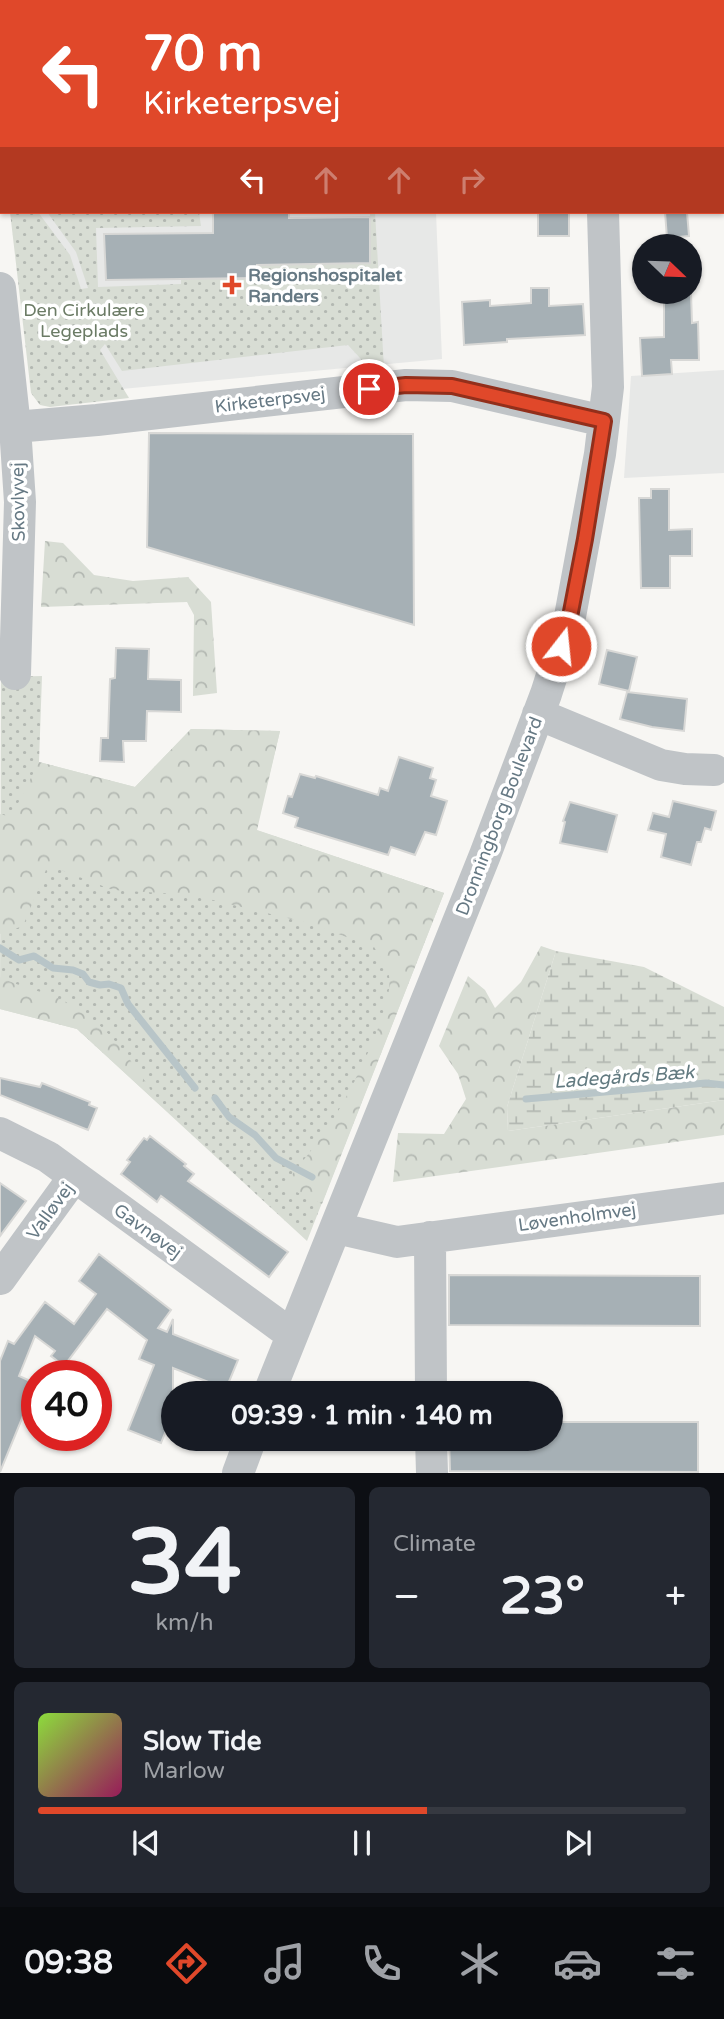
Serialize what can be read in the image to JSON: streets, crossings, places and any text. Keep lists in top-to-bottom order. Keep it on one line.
{"streets":{"street":["Kirketerpsvej","Skovlyvej","Dronningborg Boulevard","Valløvej","Løvenholmvej","Gavnøvej"]},"crossings":[["Kirketerpsvej","Skovlyvej"],["Kirketerpsvej","Dronningborg Boulevard"],["Dronningborg Boulevard","Løvenholmvej"],["Dronningborg Boulevard","Gavnøvej"],["Valløvej","Gavnøvej"]],"water":["Ladegårds Bæk"],"parks":["Den Cirkulære Legeplads"],"places":{"health":["Regionshospitalet Randers"]},"north":"bottom right","page":{"turn":["70 m","Kirketerpsvej"],"limit":"40","trip":"09:39 · 1 min · 140 m","tile":[["34","km/h"],"Climate"],"heat":["−","23°","+"],"song":["Slow Tide","Marlow"],"tabs":"09:38"}}
